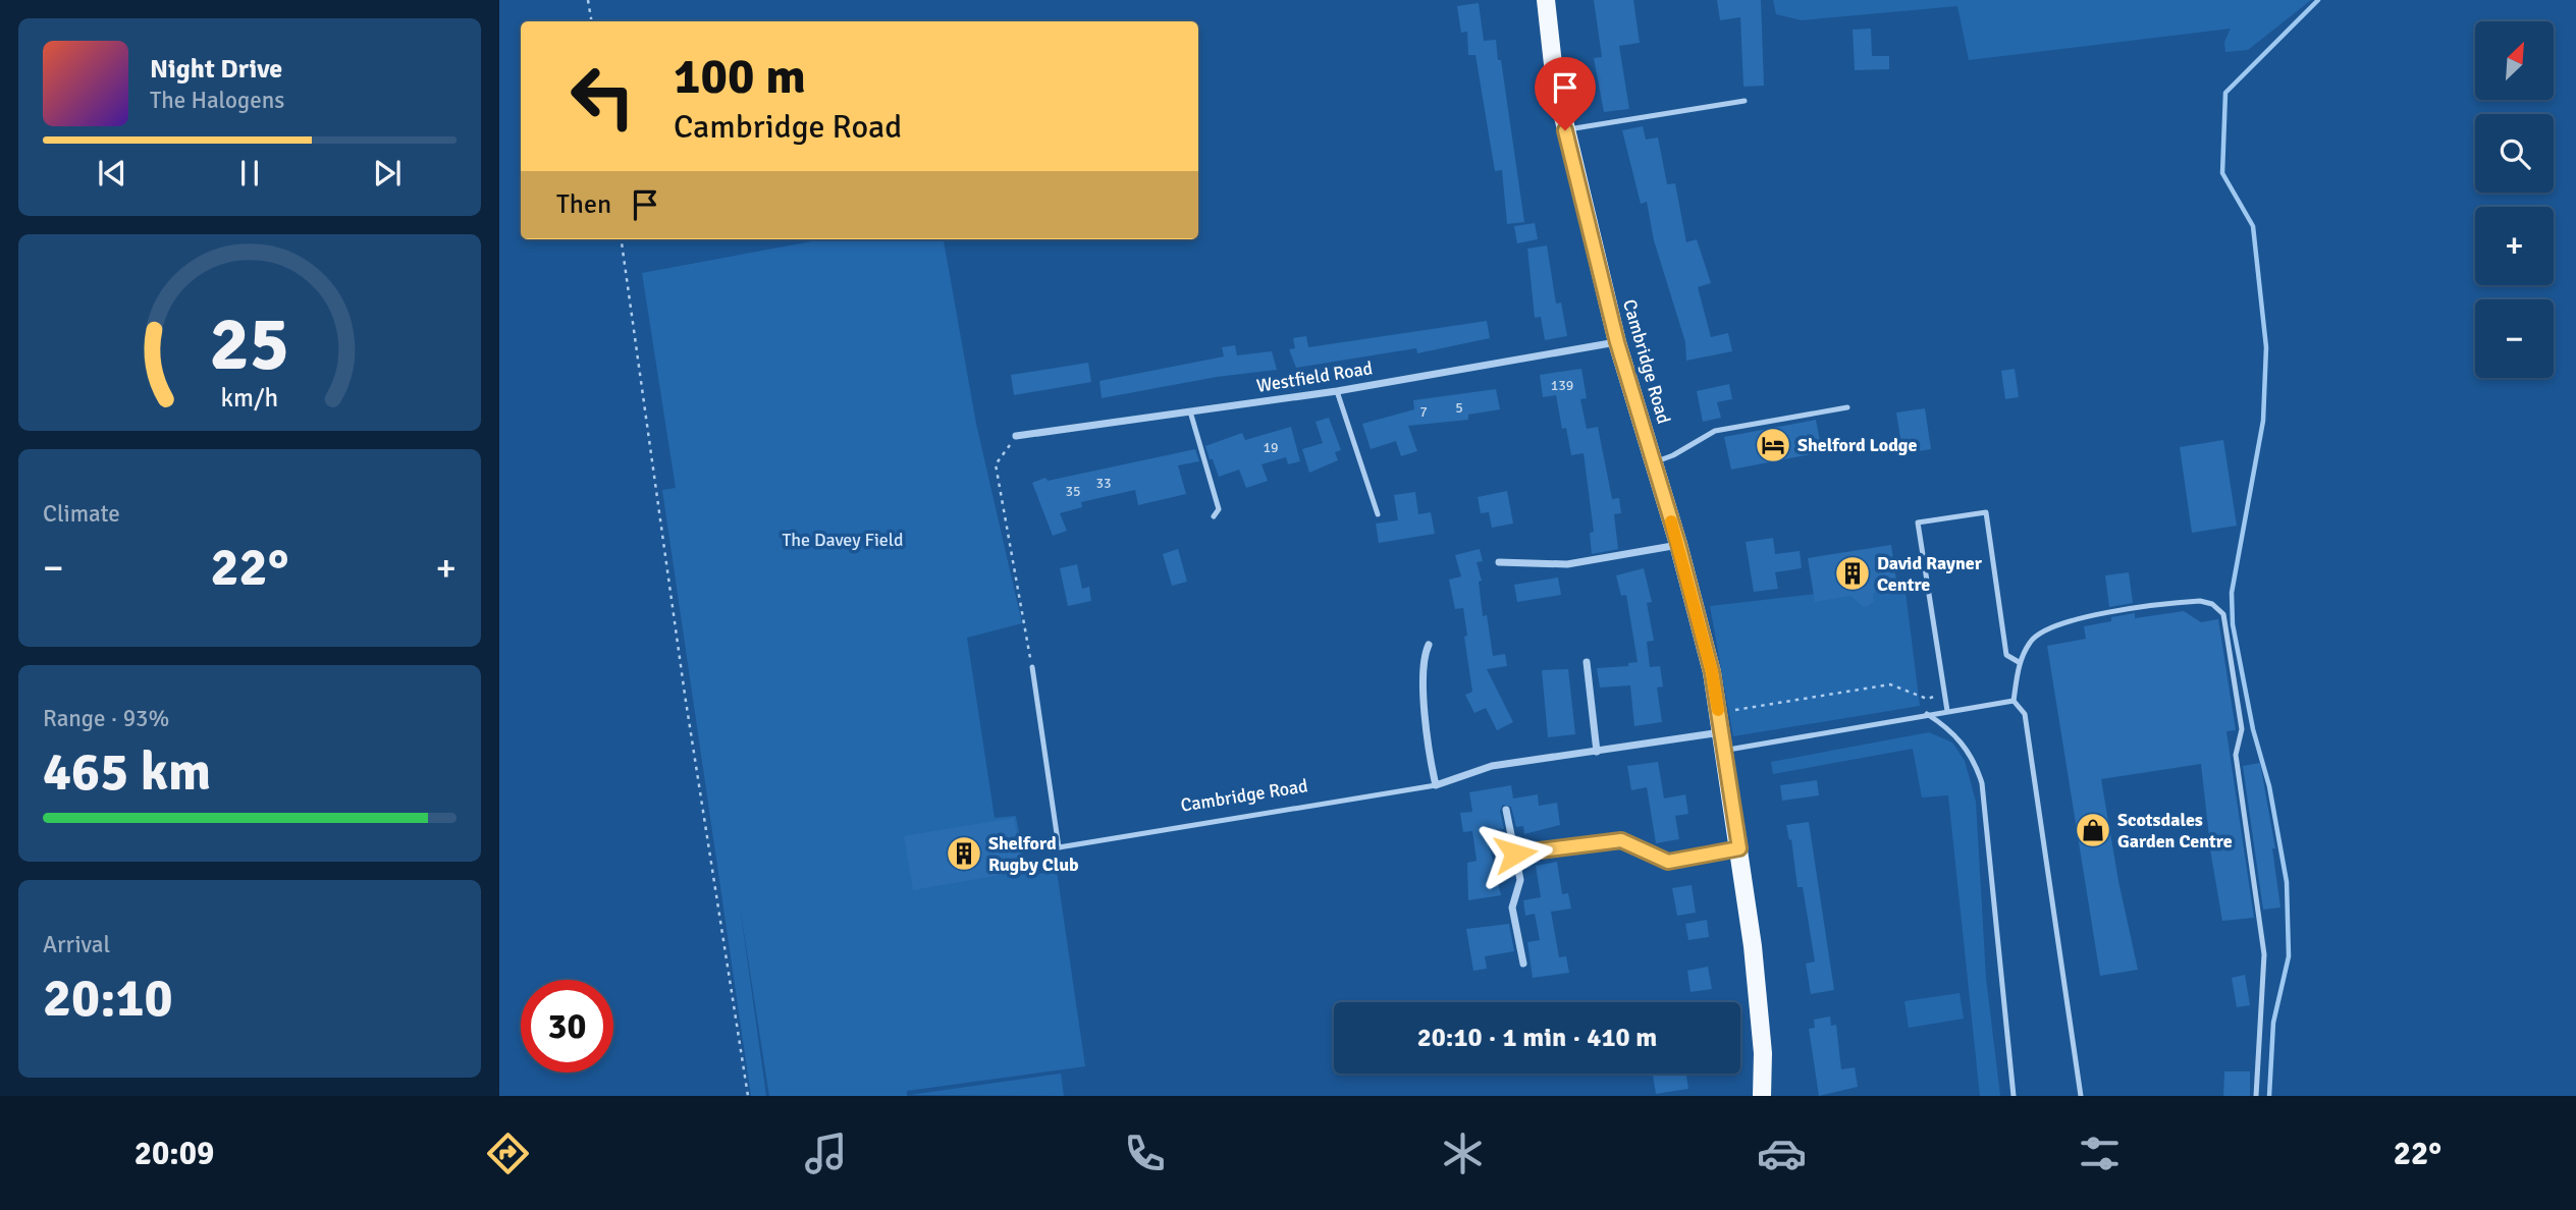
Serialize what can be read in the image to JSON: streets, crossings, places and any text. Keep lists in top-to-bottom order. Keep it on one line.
{"streets":{"main road":["Cambridge Road"],"street":["Westfield Road"]},"crossings":[["Cambridge Road","Westfield Road"]],"parks":["The Davey Field"],"places":{"hotel":["Shelford Lodge"],"building":["David Rayner Centre","Shelford Rugby Club"],"shop":["Scotsdales Garden Centre"]},"house_numbers":["139","5","7","19","33","35"],"north":"top right","page":{"map_buttons":["+","−"],"turn":["100 m","Cambridge Road"],"song":["Night Drive","The Halogens"],"then":"Then","tile":["Climate",["Range · 93%","465 km"],["Arrival","20:10"]],"heat":["−","22°","+"],"limit":"30","trip":"20:10 · 1 min · 410 m","tabs":["20:09","22°"],"gauge":["25","km/h"]}}
